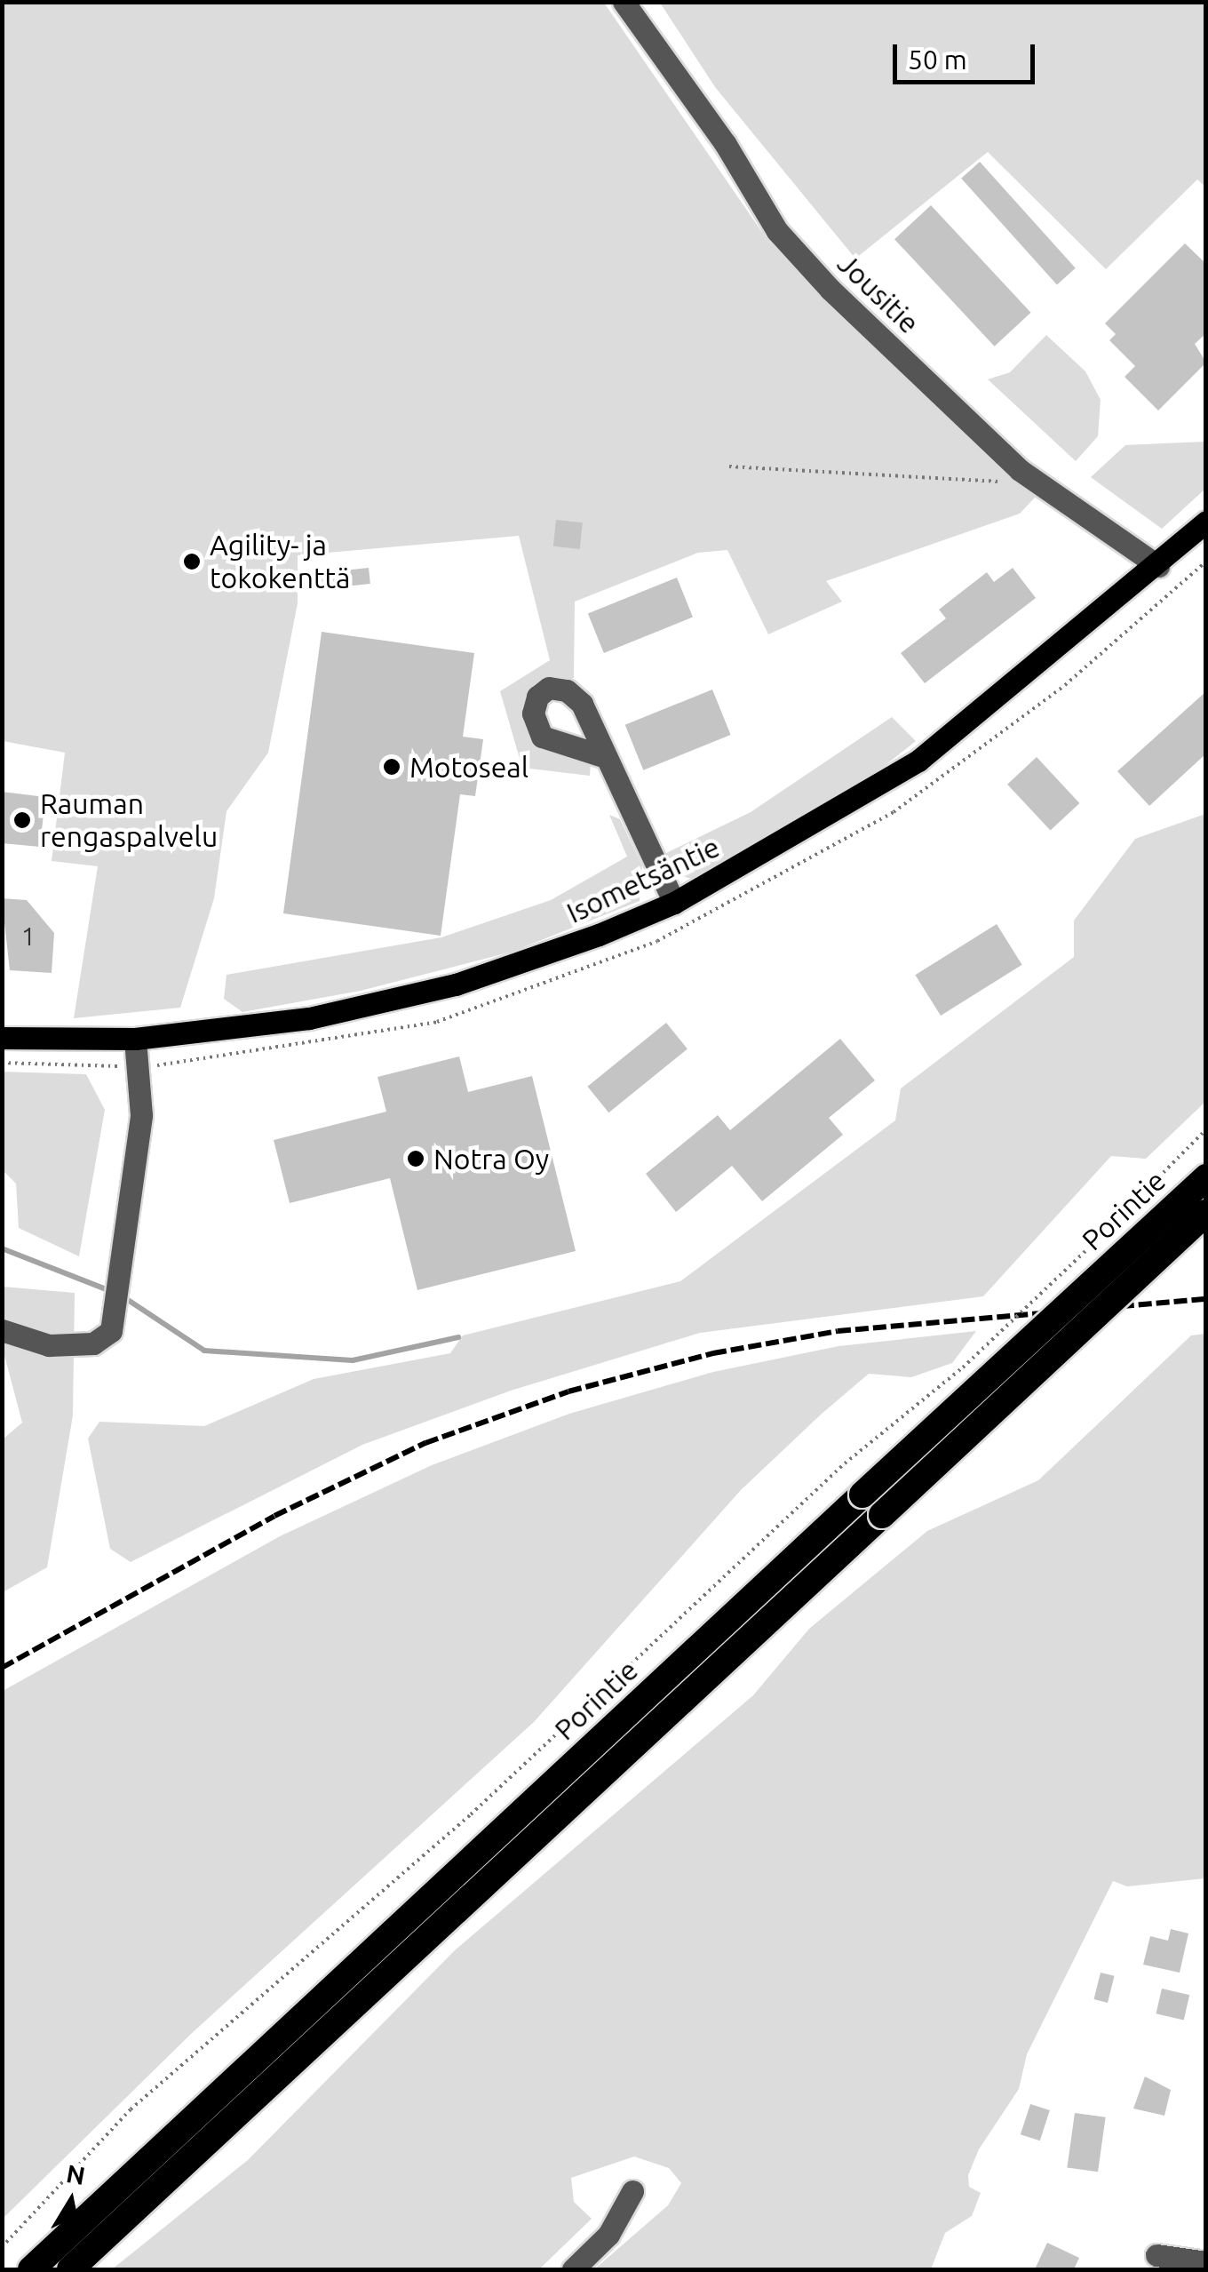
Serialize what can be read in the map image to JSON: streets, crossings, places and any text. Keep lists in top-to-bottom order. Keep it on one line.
{"streets":{"highway":["Porintie"],"main road":["Isometsäntie"],"street":["Jousitie"]},"crossings":[["Jousitie","Isometsäntie"]],"places":["Agility- ja tokokenttä","Motoseal","Rauman rengaspalvelu","Notra Oy"],"house_numbers":["1"],"scale_bar":"50 m","north":"top"}
